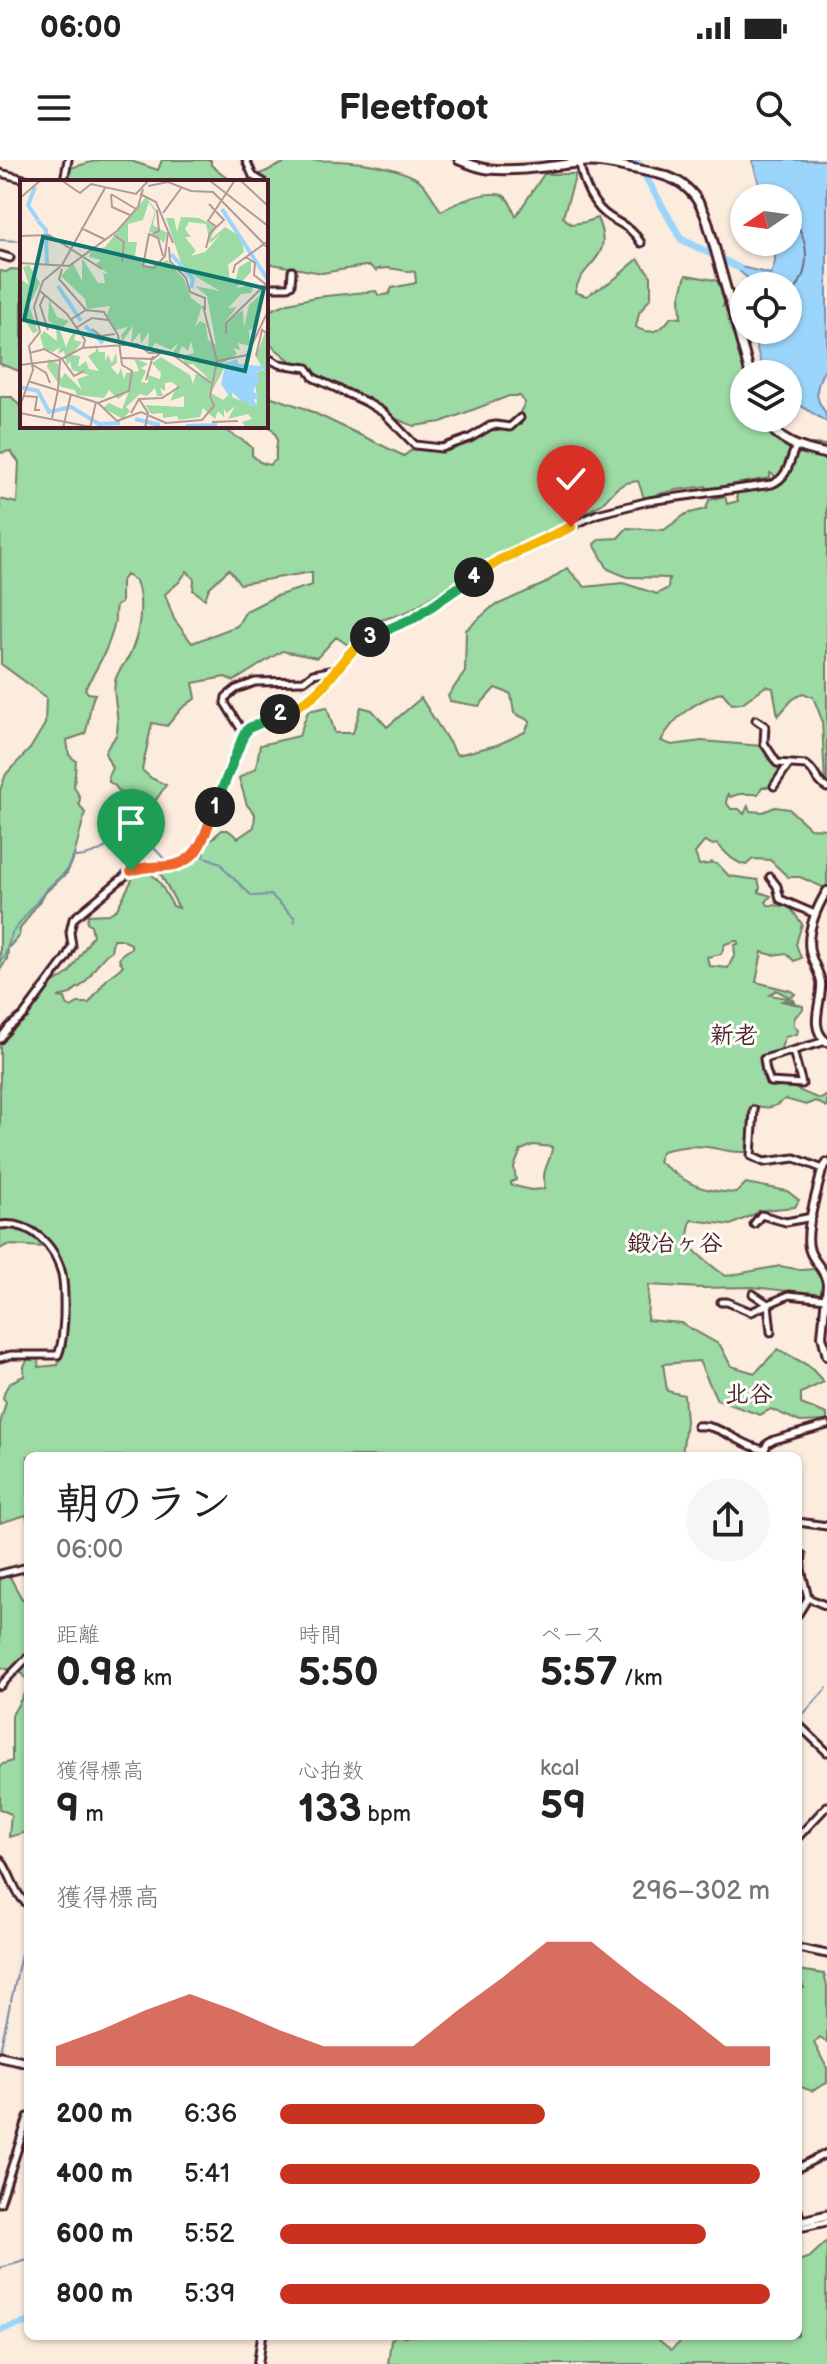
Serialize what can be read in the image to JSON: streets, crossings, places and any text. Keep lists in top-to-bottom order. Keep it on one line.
{"districts":["新老","鍛冶ヶ谷","北谷"],"north":"left","page":{"status":"06:00","header":"Fleetfoot","pins":["4","3","2","1"],"heading":["朝のラン","06:00"],"stats":[["距離","0.98 km"],["時間","5:50"],["ペース","5:57 /km"],["獲得標高","9 m"],["心拍数","133 bpm"],["kcal","59"]],"chart":["獲得標高","296–302 m"],"list":[{"name":"200 m","note":"6:36"},{"name":"400 m","note":"5:41"},{"name":"600 m","note":"5:52"},{"name":"800 m","note":"5:39"}]}}
